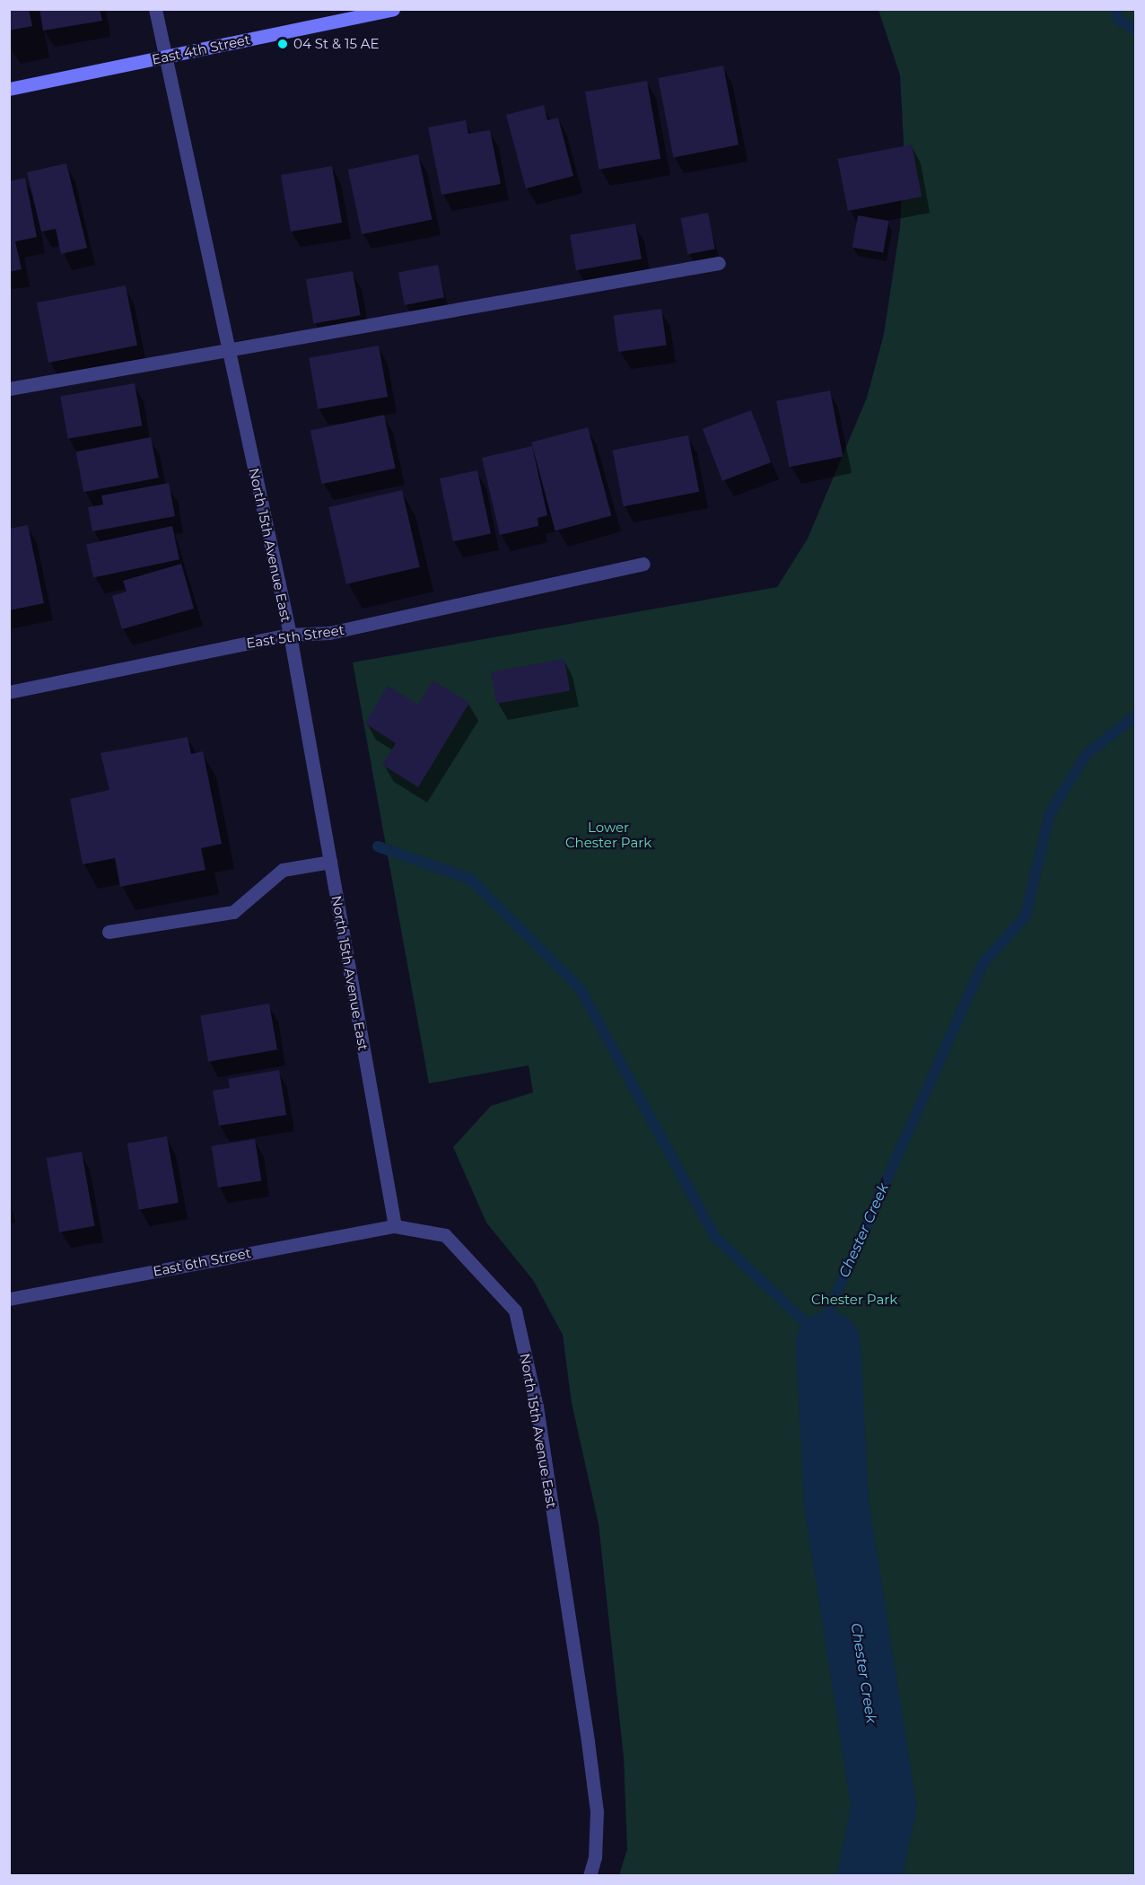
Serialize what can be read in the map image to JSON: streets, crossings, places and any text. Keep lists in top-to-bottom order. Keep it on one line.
{"streets":{"main road":["East 4th Street"],"street":["North 15th Avenue East","East 5th Street","East 6th Street"]},"crossings":[["East 4th Street","North 15th Avenue East"],["North 15th Avenue East","East 5th Street"],["North 15th Avenue East","East 6th Street"]],"water":["Chester Creek"],"parks":["Lower Chester Park","Chester Park"],"places":["04 St & 15 AE"]}
